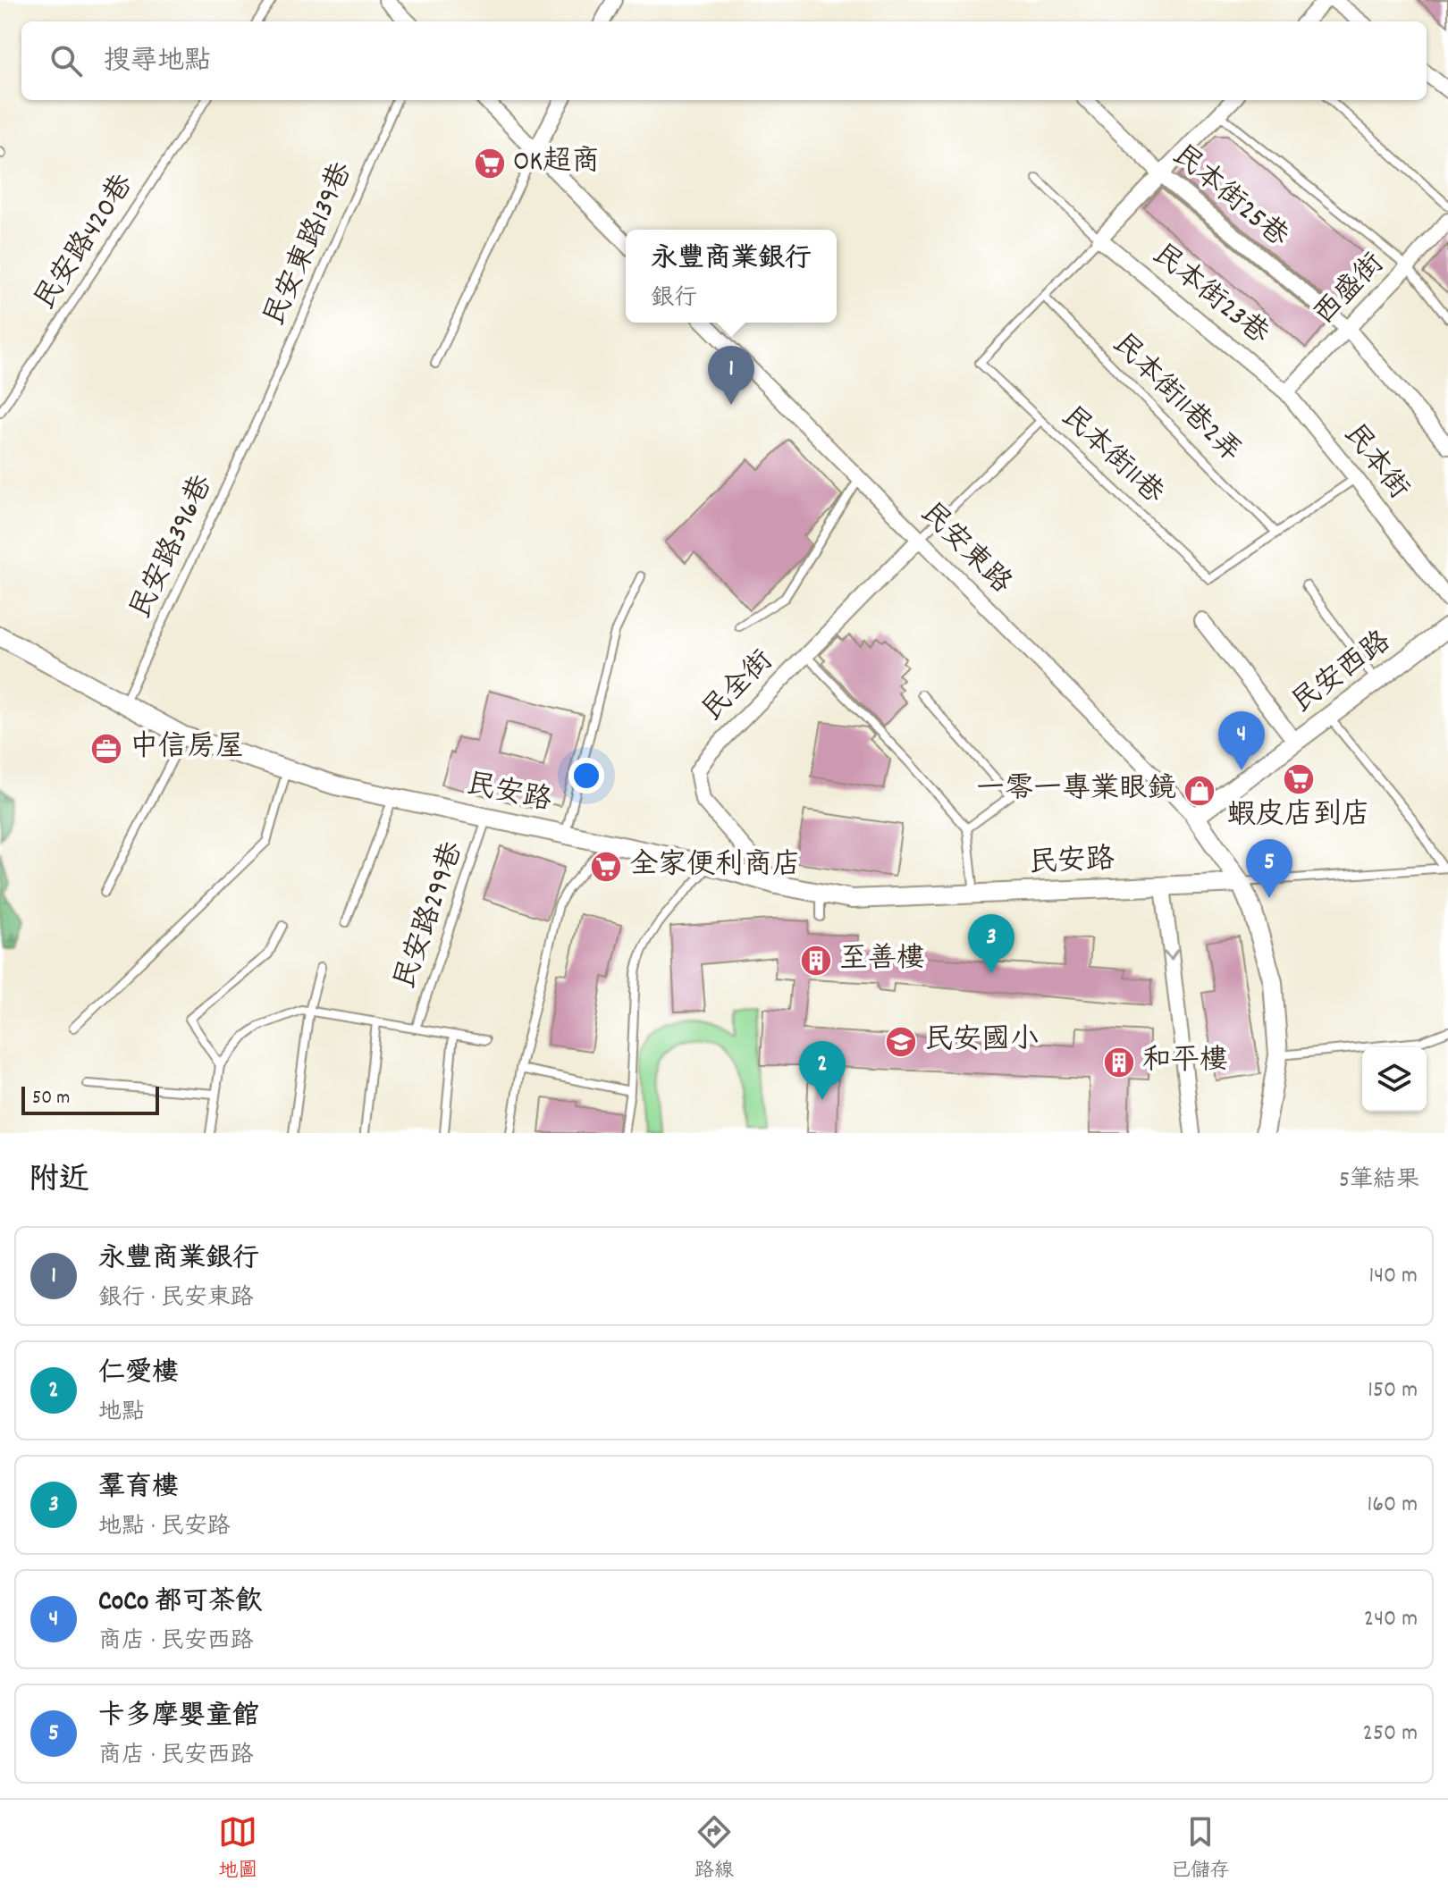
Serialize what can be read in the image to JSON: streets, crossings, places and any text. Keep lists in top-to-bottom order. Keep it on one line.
{"streets":{"street":["民本街25巷","西盛街","民本街23巷","民本街","民安東路","民安西路","民全街","民安路"],"lane":["民安路420巷","民安東路139巷","民本街11巷2弄","民本街11巷","民安路396巷","民安路299巷"]},"crossings":[["民本街25巷","西盛街"],["民安東路139巷","民安路396巷"],["西盛街","民本街23巷"],["西盛街","民本街"],["民本街23巷","民本街11巷"],["民本街23巷","民本街"],["民本街11巷2弄","民本街11巷"],["民本街11巷","民本街"],["民安路396巷","民安路"],["民安東路","民安西路"],["民安東路","民全街"],["民全街","民安路"],["民安路","民安路299巷"]],"places":{"supermarket":["OK超商","蝦皮店到店","全家便利商店"],"office":["中信房屋"],"shop":["一零一專業眼鏡"],"building":["至善樓","和平樓"],"school or university":["民安國小"]},"scale_bar":"50 m","page":{"search":"搜尋地點","popup":["永豐商業銀行","銀行"],"pins":["1","4","5","3","2"],"scale":"50 m","heading":["附近","5筆結果"],"list":[{"mark":"1","name":"永豐商業銀行","note":"銀行 · 民安東路","value":"140 m"},{"mark":"2","name":"仁愛樓","note":"地點","value":"150 m"},{"mark":"3","name":"羣育樓","note":"地點 · 民安路","value":"160 m"},{"mark":"4","name":"CoCo 都可茶飲","note":"商店 · 民安西路","value":"240 m"},{"mark":"5","name":"卡多摩嬰童館","note":"商店 · 民安西路","value":"250 m"}],"nav":["地圖","路線","已儲存"]}}
